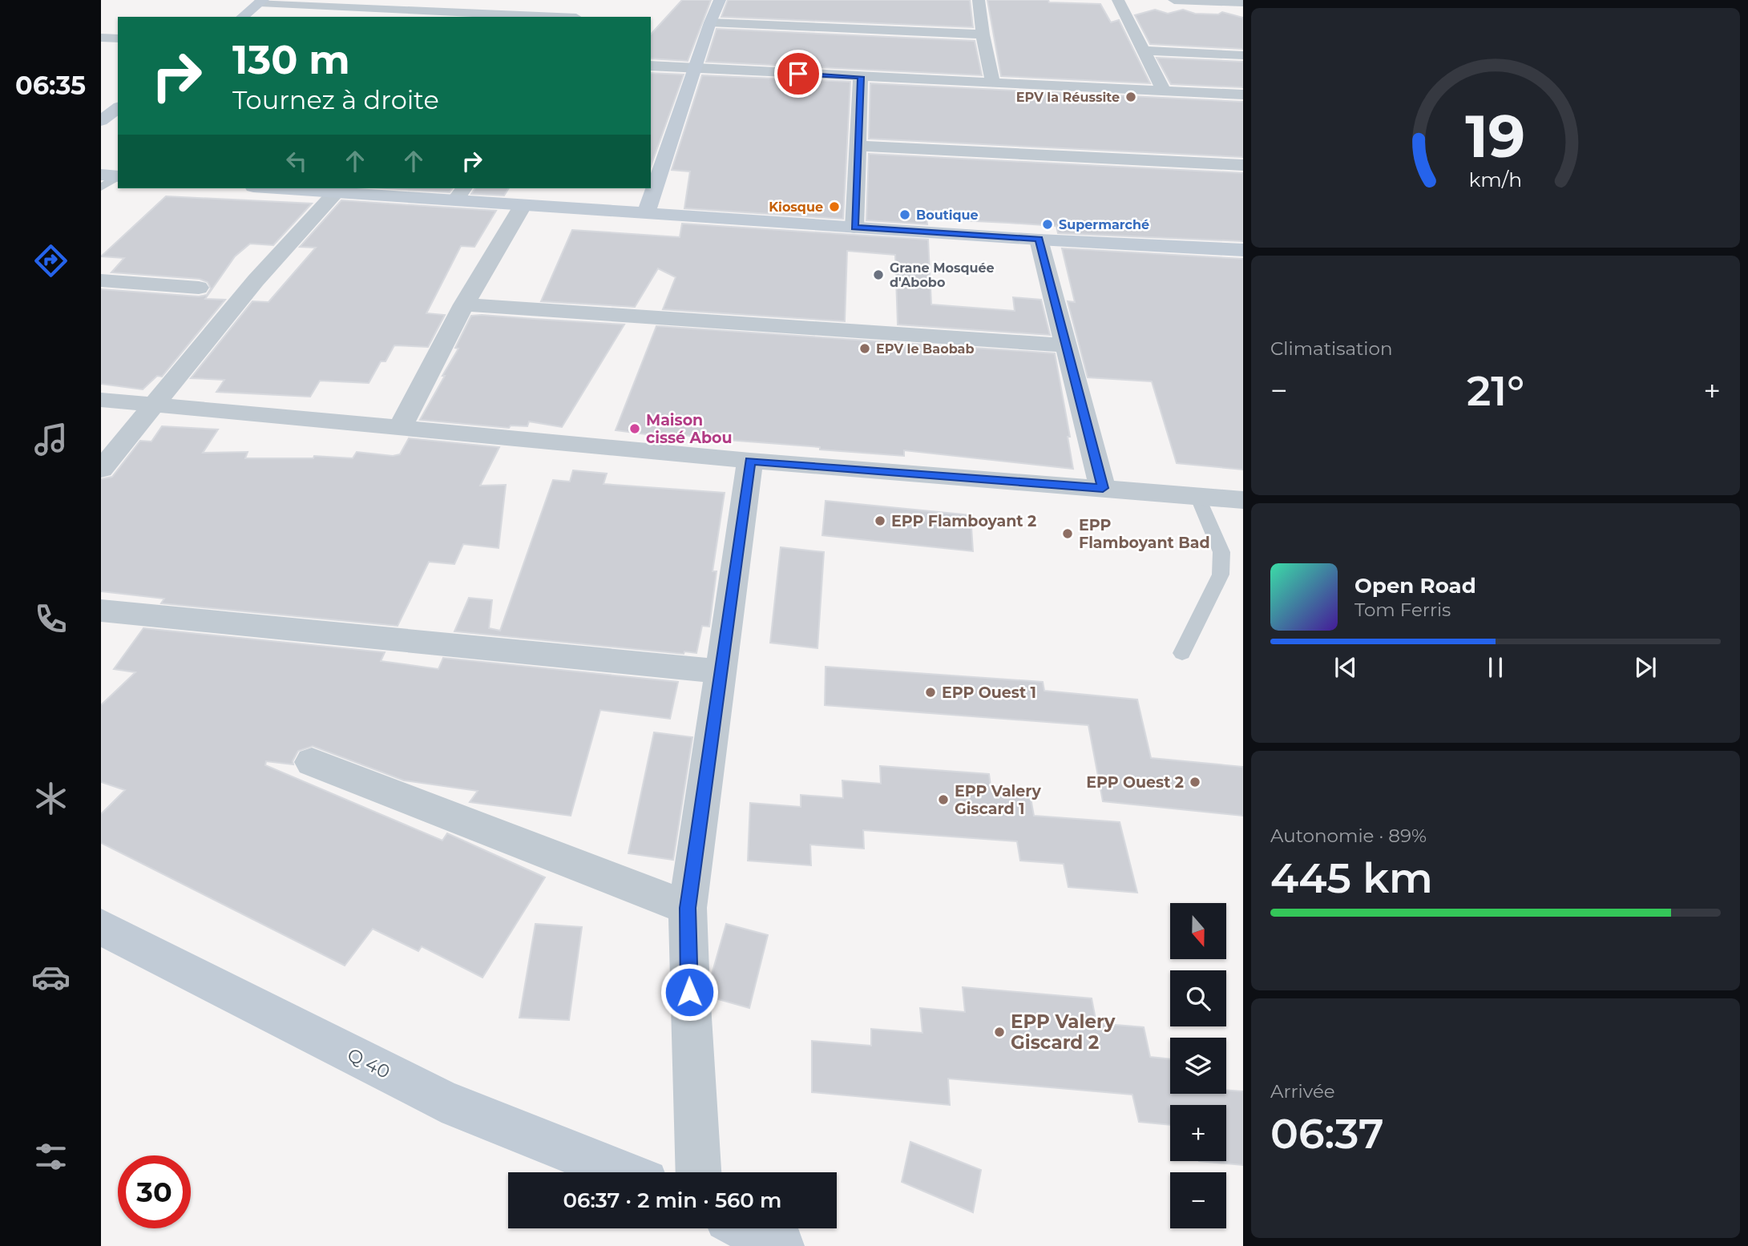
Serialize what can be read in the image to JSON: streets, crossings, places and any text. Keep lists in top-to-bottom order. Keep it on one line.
{"streets":{"street":["Q 40"]},"places":["EPV la Réussite","Kiosque","Boutique","Supermarché","Grane Mosquée d'Abobo","EPV le Baobab","Maison cissé Abou","EPP Flamboyant 2","EPP Flamboyant Bad","EPP Ouest 1","EPP Ouest 2","EPP Valery Giscard 1","EPP Valery Giscard 2"],"north":"bottom","page":{"tabs":"06:35","turn":["130 m","Tournez à droite"],"tile":["Climatisation",["Autonomie · 89%","445 km"],["Arrivée","06:37"]],"heat":["−","21°","+"],"song":["Open Road","Tom Ferris"],"map_buttons":["+","−"],"limit":"30","trip":"06:37 · 2 min · 560 m","gauge":["19","km/h"]}}
